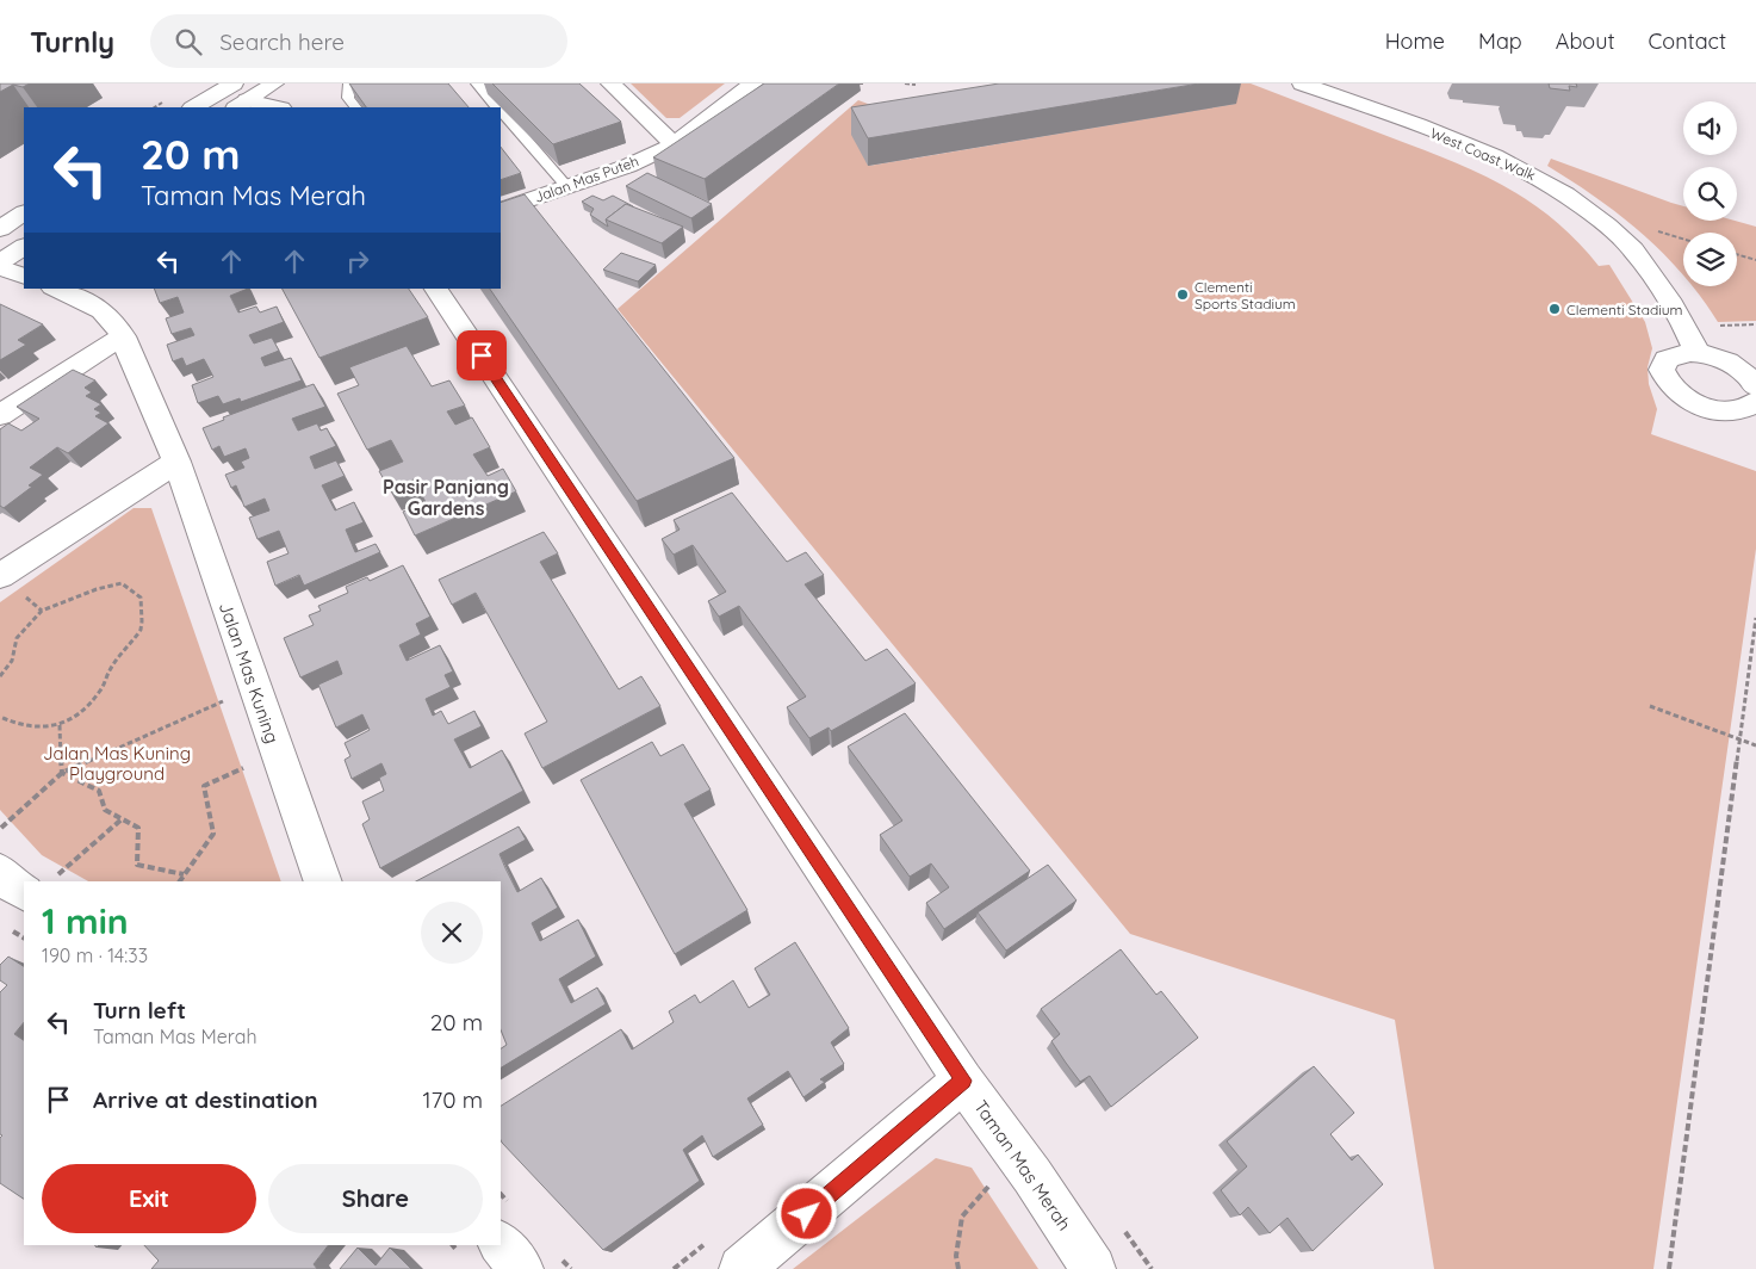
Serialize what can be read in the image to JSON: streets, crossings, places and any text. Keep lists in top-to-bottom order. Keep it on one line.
{"streets":{"street":["West Coast Walk","Jalan Mas Puteh","Jalan Mas Kuning","Taman Mas Merah"]},"districts":["Pasir Panjang Gardens"],"parks":["Jalan Mas Kuning Playground"],"places":["Clementi Sports Stadium","Clementi Stadium"],"page":{"header":"Turnly","search":"Search here","nav":["Home","Map","About","Contact"],"turn":["20 m","Taman Mas Merah"],"heading":["1 min","190 m · 14:33"],"list":[{"name":"Turn left","note":"Taman Mas Merah","value":"20 m"},{"name":"Arrive at destination","value":"170 m"}],"buttons":["Exit","Share"]}}
